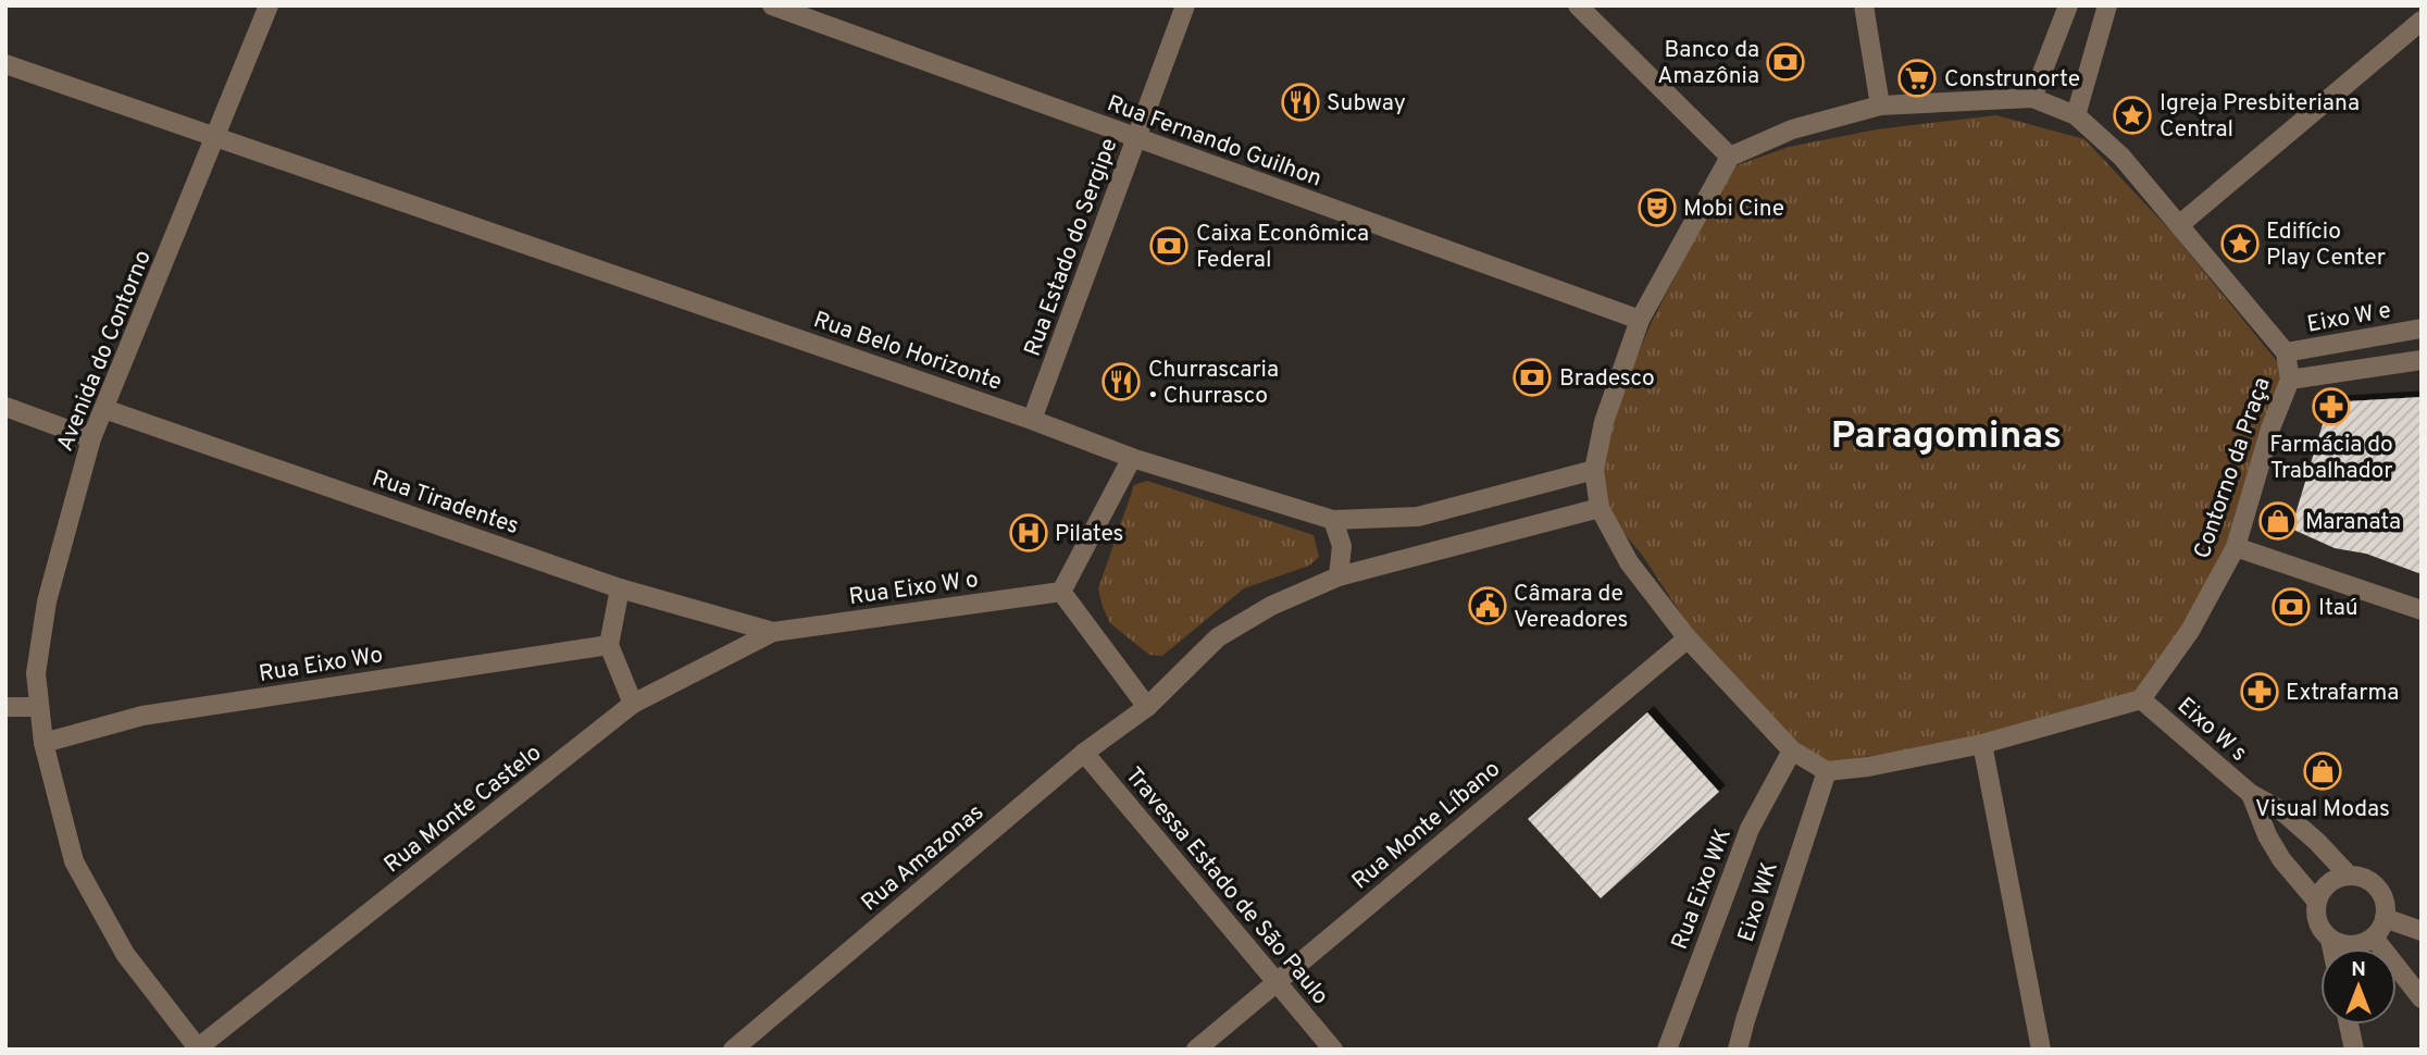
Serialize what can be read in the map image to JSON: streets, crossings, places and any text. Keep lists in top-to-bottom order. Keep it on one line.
{"streets":{"street":["Rua Fernando Guilhon","Rua Estado do Sergipe","Eixo W e","Avenida do Contorno","Rua Belo Horizonte","Contorno da Praça","Rua Tiradentes","Rua Eixo W o","Rua Eixo Wo","Eixo W s","Rua Monte Castelo","Rua Monte Líbano","Rua Amazonas","Travessa Estado de São Paulo","Rua Eixo WK","Eixo WK"]},"crossings":[["Rua Fernando Guilhon","Rua Estado do Sergipe"],["Rua Estado do Sergipe","Rua Belo Horizonte"],["Eixo W e","Contorno da Praça"],["Avenida do Contorno","Rua Belo Horizonte"],["Avenida do Contorno","Rua Tiradentes"],["Avenida do Contorno","Rua Eixo Wo"],["Avenida do Contorno","Rua Monte Castelo"],["Contorno da Praça","Eixo W s"],["Rua Tiradentes","Rua Eixo W o"],["Rua Tiradentes","Rua Monte Castelo"],["Rua Eixo W o","Rua Monte Castelo"],["Rua Monte Líbano","Travessa Estado de São Paulo"],["Rua Amazonas","Travessa Estado de São Paulo"]],"districts":["Paragominas"],"places":{"bank":["Banco da Amazônia","Caixa Econômica Federal","Bradesco","Itaú"],"supermarket":["Construnorte"],"restaurant":["Subway","Churrascaria • Churrasco"],"place":["Igreja Presbiteriana Central","Edifício Play Center"],"theatre":["Mobi Cine"],"pharmacy":["Farmácia do Trabalhador","Extrafarma"],"shop":["Maranata","Visual Modas"],"hospital":["Pilates"],"public building":["Câmara de Vereadores"]},"north":"top"}
